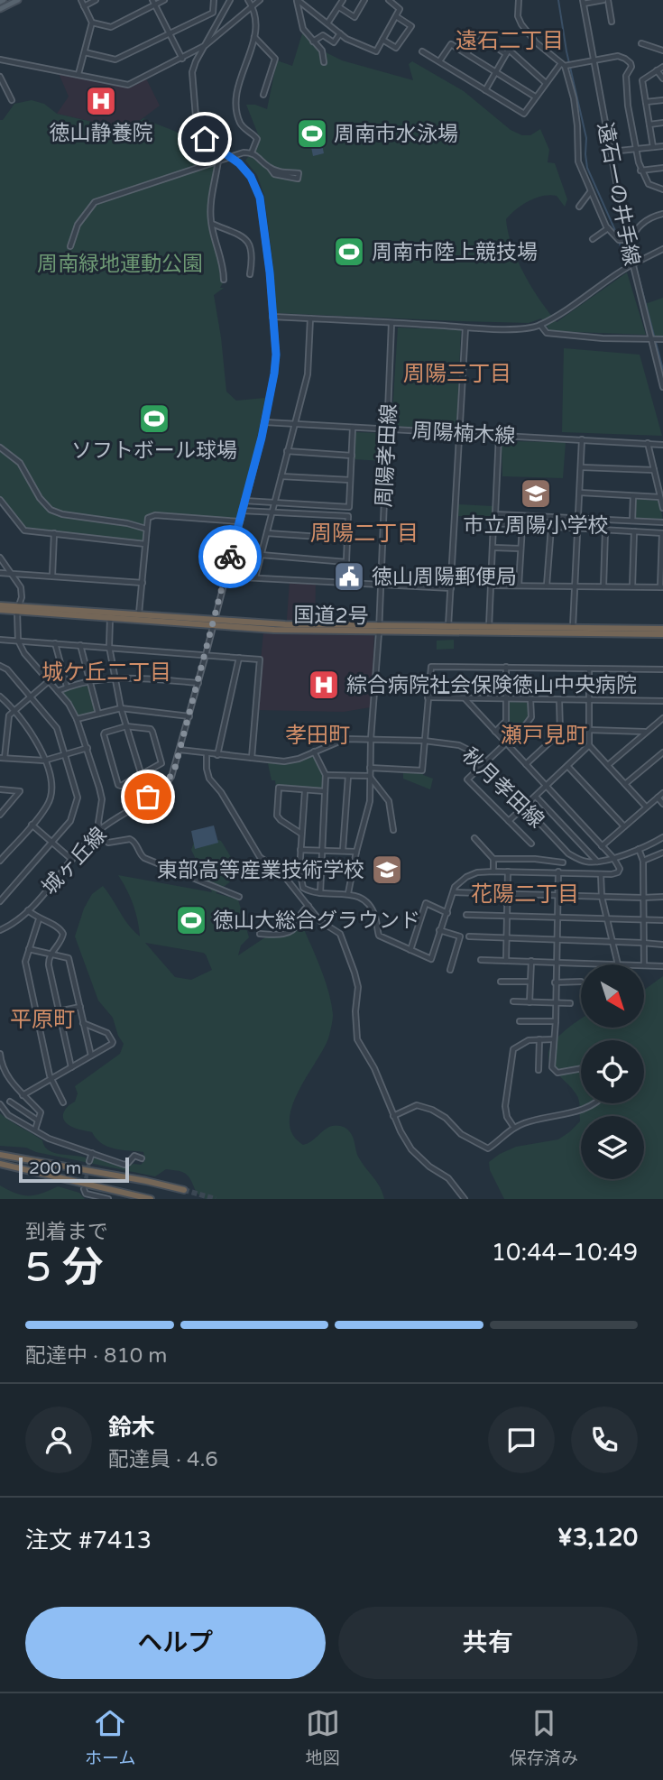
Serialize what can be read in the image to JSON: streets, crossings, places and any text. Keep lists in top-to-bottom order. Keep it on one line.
{"streets":{"highway":["国道2号"],"street":["遠石一の井手線","周陽楠木線","周陽孝田線","秋月孝田線","城ヶ丘線"]},"crossings":[["周陽楠木線","周陽孝田線"],["周陽楠木線","城ヶ丘線"],["周陽孝田線","国道2号"],["周陽孝田線","秋月孝田線"],["国道2号","城ヶ丘線"],["秋月孝田線","城ヶ丘線"]],"districts":["遠石二丁目","周陽三丁目","周陽二丁目","城ケ丘二丁目","孝田町","瀬戸見町","花陽二丁目","平原町"],"parks":["周南緑地運動公園"],"places":{"hospital":["徳山静養院","綜合病院社会保険徳山中央病院"],"sports":["周南市水泳場","周南市陸上競技場","ソフトボール球場","徳山大総合グラウンド"],"school or university":["市立周陽小学校","東部高等産業技術学校"],"public building":["徳山周陽郵便局"]},"scale_bar":"200 m","north":"bottom right","page":{"scale":"200 m","heading":["5 分","到着まで","10:44–10:49"],"panel":["鈴木","配達員 · 4.6","注文 #7413","¥3,120"],"bar":"配達中 · 810 m","buttons":["ヘルプ","共有"],"tabs":["ホーム","地図","保存済み"]}}
